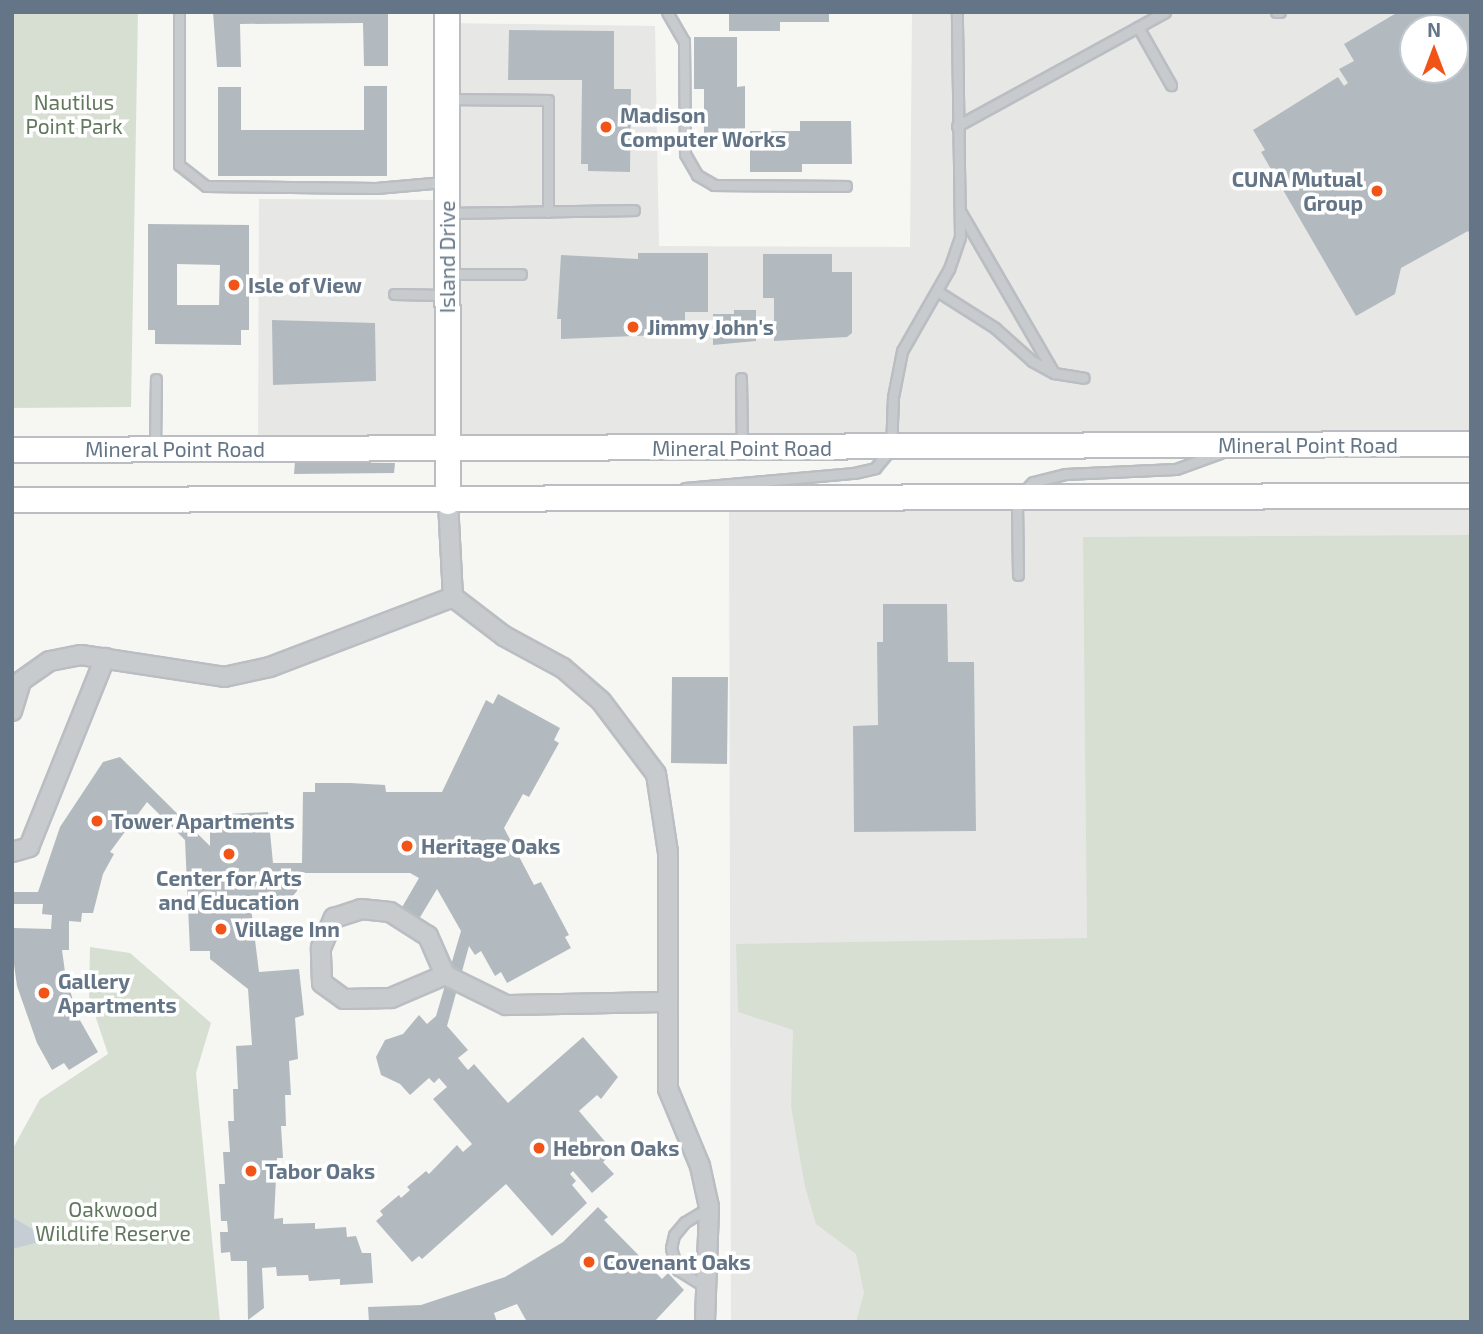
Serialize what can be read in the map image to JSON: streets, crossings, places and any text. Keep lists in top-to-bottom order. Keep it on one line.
{"streets":{"main road":["Island Drive","Mineral Point Road"]},"crossings":[["Island Drive","Mineral Point Road"]],"parks":["Nautilus Point Park","Oakwood Wildlife Reserve"],"places":["Madison Computer Works","CUNA Mutual Group","Isle of View","Jimmy John's","Tower Apartments","Heritage Oaks","Center for Arts and Education","Village Inn","Gallery Apartments","Hebron Oaks","Tabor Oaks","Covenant Oaks"],"north":"top"}
